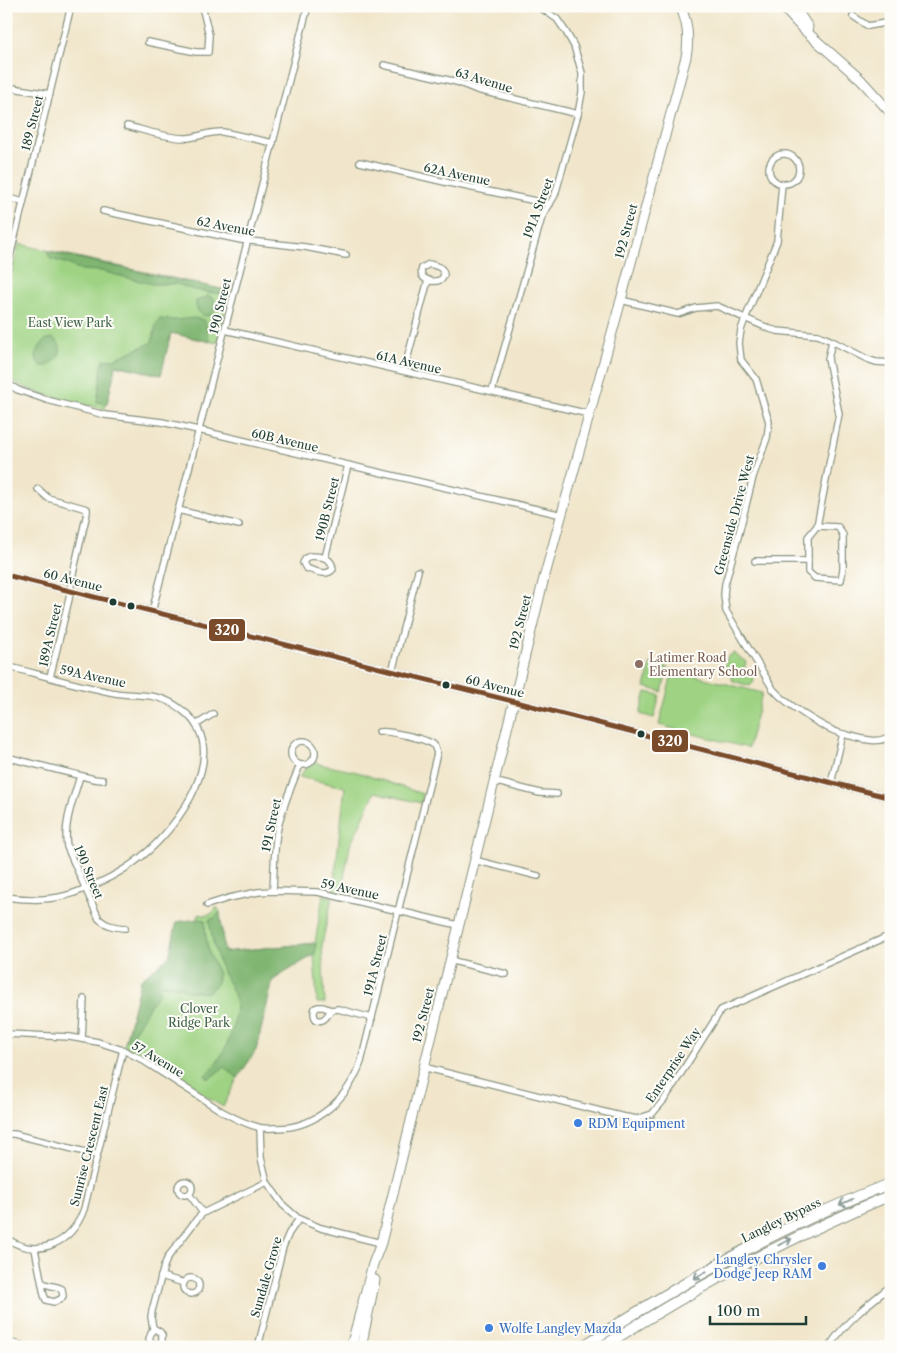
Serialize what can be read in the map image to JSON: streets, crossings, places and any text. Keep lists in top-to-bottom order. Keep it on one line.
{"streets":{"highway":["Langley Bypass"],"main road":["192 Street"],"street":["63 Avenue","189 Street","62A Avenue","191A Street","62 Avenue","190 Street","61A Avenue","60B Avenue","190B Street","Greenside Drive West","60 Avenue","189A Street","59A Avenue","191 Street","59 Avenue","57 Avenue","Enterprise Way","Sunrise Crescent East","Sundale Grove"]},"crossings":[["63 Avenue","191A Street"],["62A Avenue","191A Street"],["191A Street","61A Avenue"],["191A Street","59 Avenue"],["191A Street","57 Avenue"],["62 Avenue","190 Street"],["192 Street","61A Avenue"],["192 Street","60B Avenue"],["192 Street","60 Avenue"],["192 Street","59 Avenue"],["192 Street","Enterprise Way"],["190 Street","61A Avenue"],["190 Street","60B Avenue"],["190 Street","60 Avenue"],["60B Avenue","190B Street"],["60 Avenue","189A Street"],["189A Street","59A Avenue"],["191 Street","59 Avenue"],["57 Avenue","Sunrise Crescent East"]],"parks":["East View Park","Clover Ridge Park"],"places":["Latimer Road Elementary School","RDM Equipment","Langley Chrysler Dodge Jeep RAM","Wolfe Langley Mazda"],"lines":["transit line 320"],"scale_bar":"100 m"}
